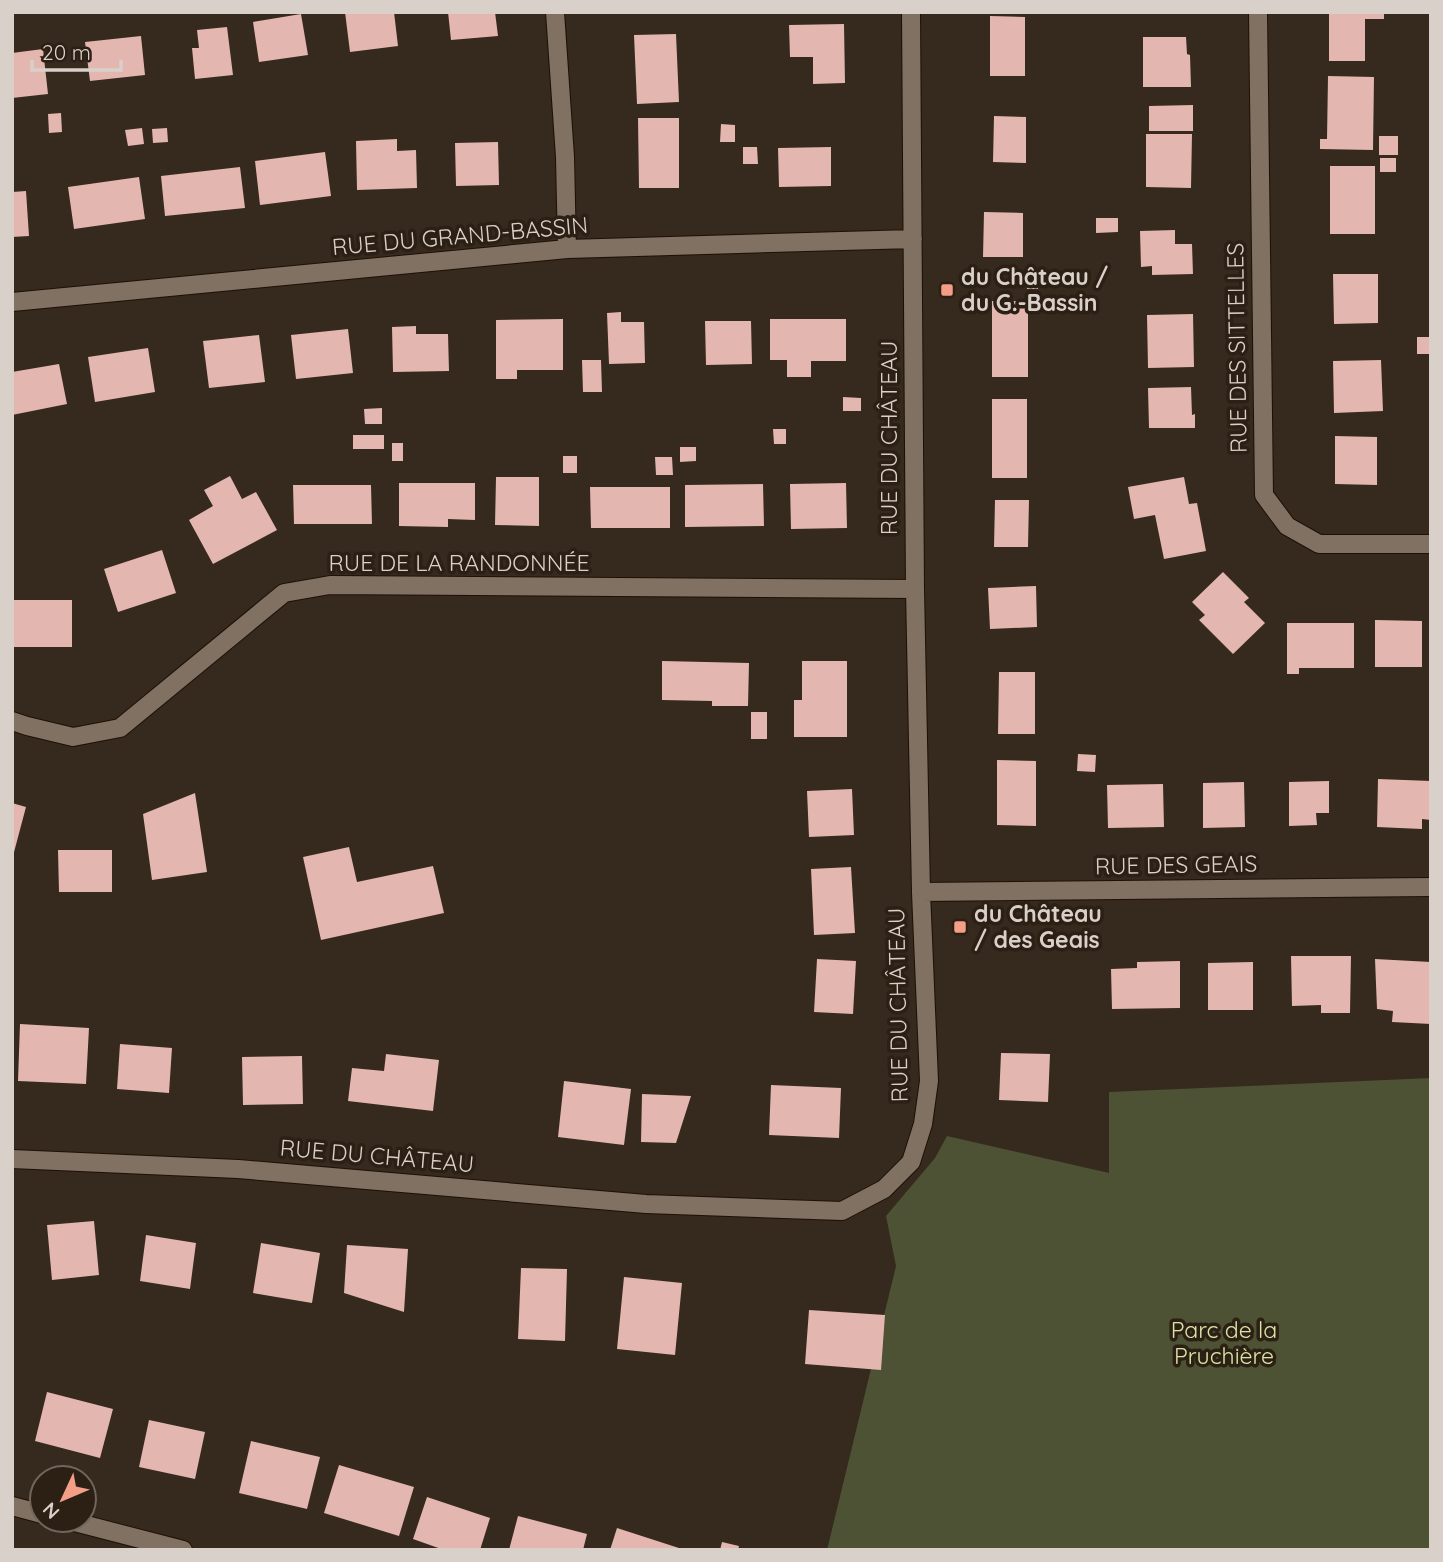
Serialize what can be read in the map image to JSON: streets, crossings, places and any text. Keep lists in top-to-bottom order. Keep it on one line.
{"streets":{"street":["RUE DU GRAND-BASSIN","RUE DES SITTELLES","RUE DU CHÂTEAU","RUE DE LA RANDONNÉE","RUE DES GEAIS"]},"crossings":[["RUE DU GRAND-BASSIN","RUE DU CHÂTEAU"],["RUE DU CHÂTEAU","RUE DE LA RANDONNÉE"],["RUE DU CHÂTEAU","RUE DES GEAIS"]],"parks":["Parc de la Pruchière"],"places":{"transit":["du Château / du G.-Bassin","du Château / des Geais"]},"scale_bar":"20 m","north":"bottom left"}
